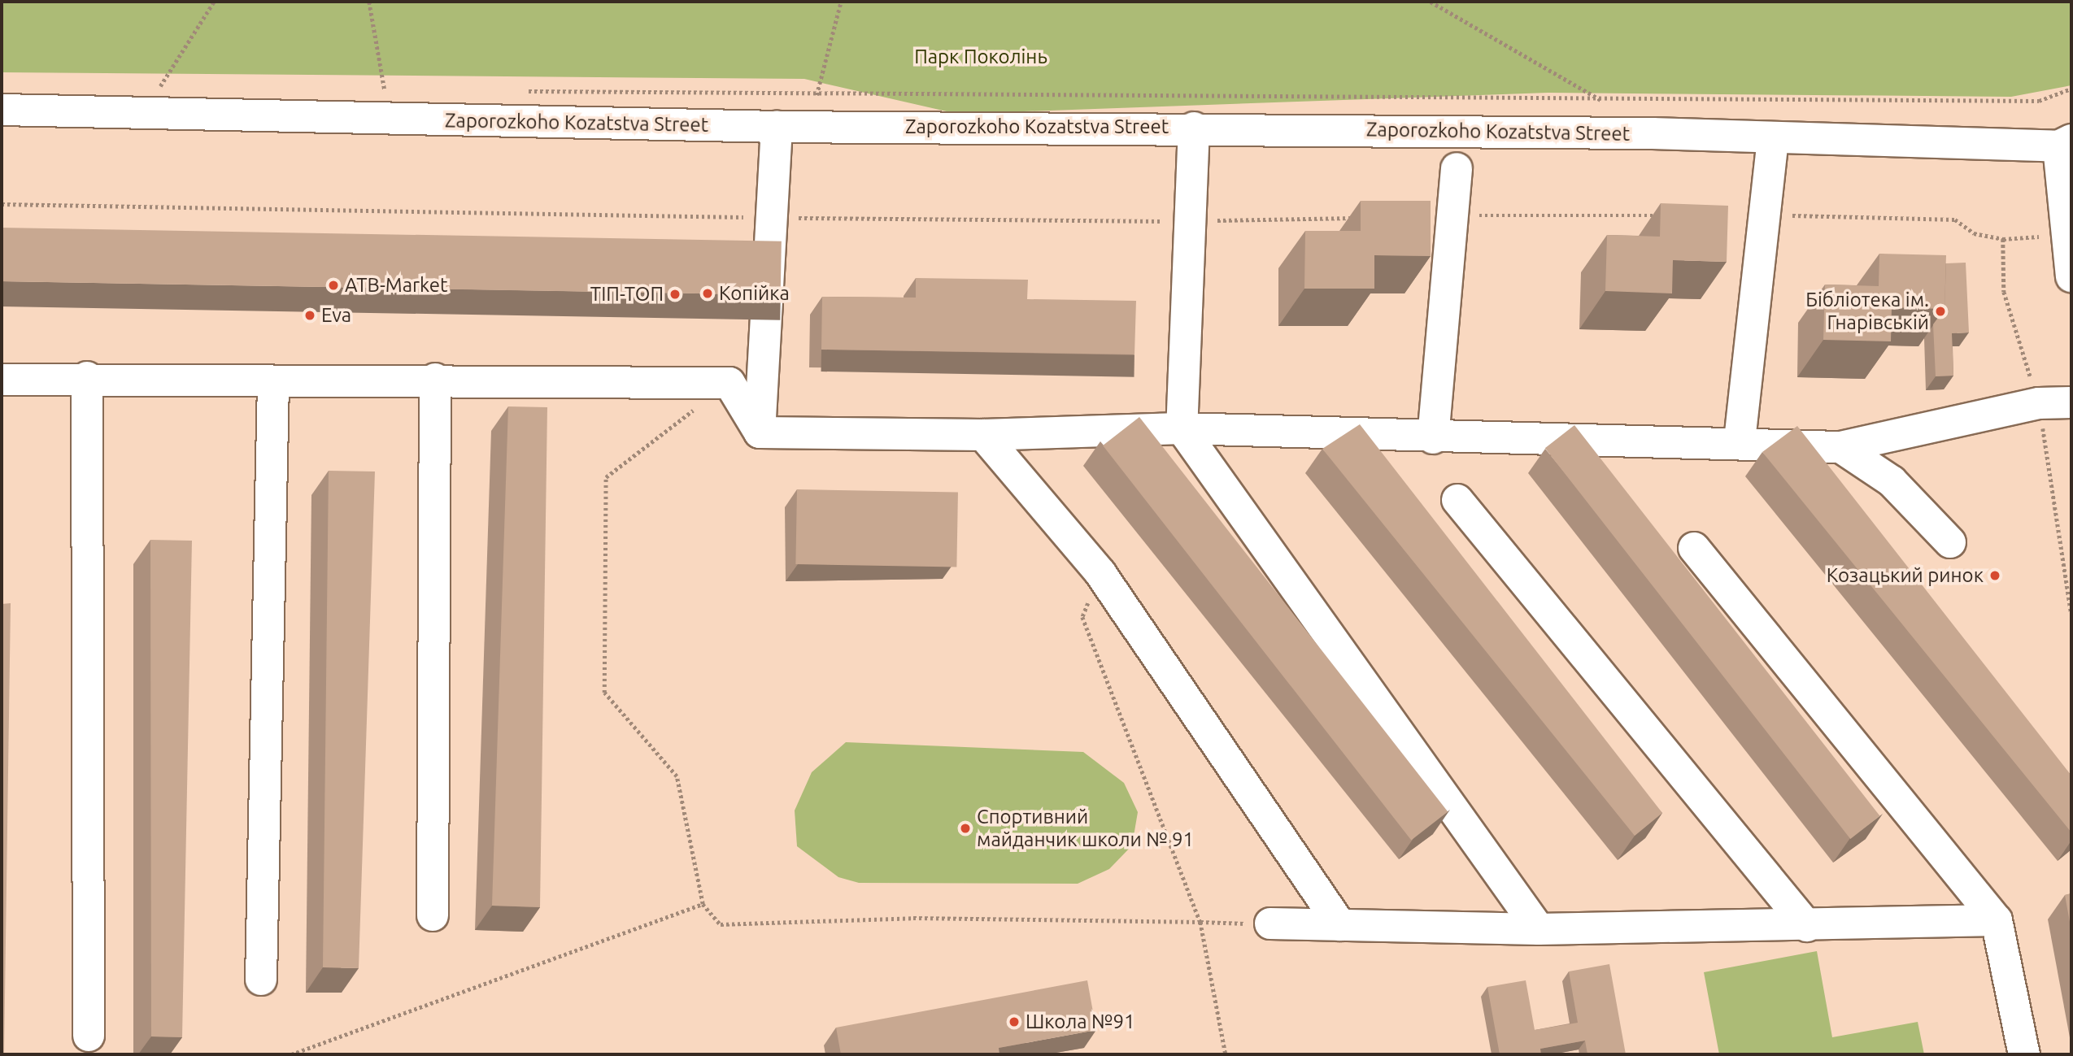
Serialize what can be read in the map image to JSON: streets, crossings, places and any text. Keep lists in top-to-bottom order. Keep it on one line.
{"streets":{"street":["Zaporozkoho Kozatstva Street"]},"parks":["Парк Поколінь"],"places":["ATB-Market","Копійка","ТІП-ТОП","Бібліотека ім. Гнарівській","Eva","Козацький ринок","Спортивний майданчик школи № 91","Школа №91"]}
